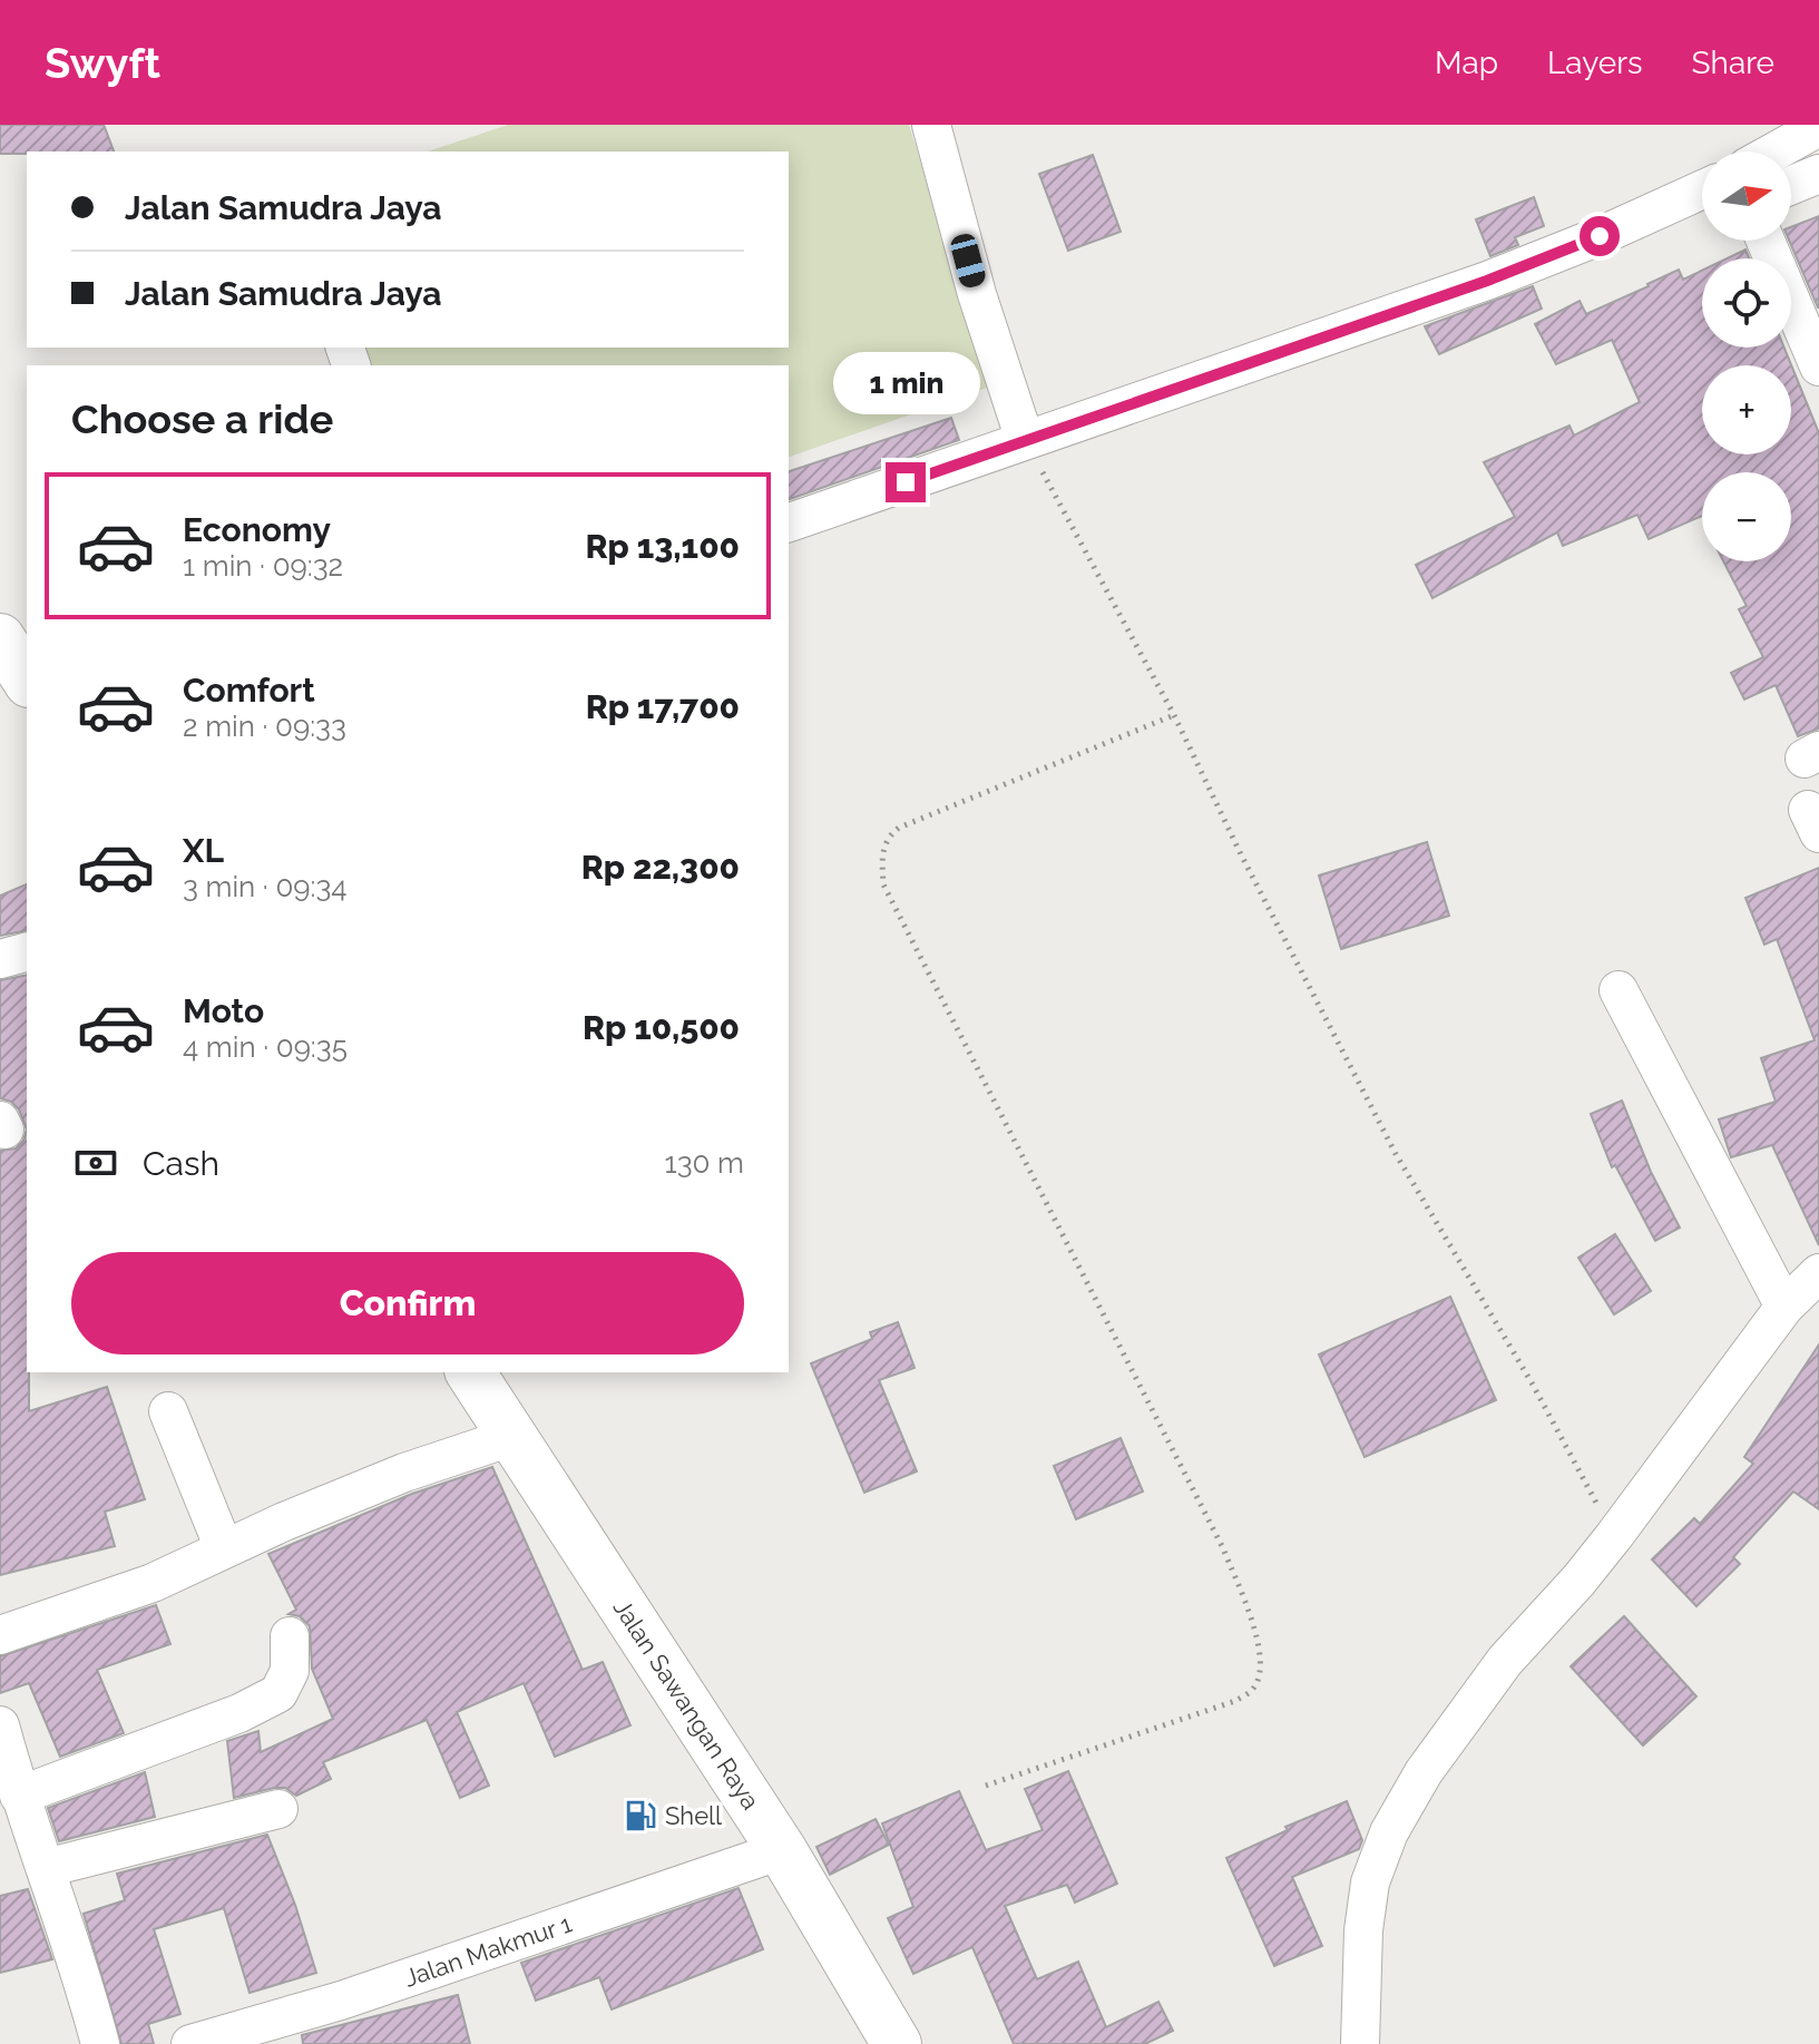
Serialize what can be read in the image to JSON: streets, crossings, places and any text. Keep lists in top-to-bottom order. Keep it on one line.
{"streets":{"highway":["Jalan Sawangan Raya"],"street":["Jalan Makmur 1"]},"crossings":[["Jalan Sawangan Raya","Jalan Makmur 1"]],"places":{"fuel station":["Shell"]},"north":"right","page":{"header":"Swyft","nav":["Map","Layers","Share"],"map_buttons":["+","−"],"banner":["Jalan Samudra Jaya","Jalan Samudra Jaya"],"bubble":"1 min","heading":"Choose a ride","list":[{"name":"Economy","note":"1 min · 09:32","value":"Rp 13,100"},{"name":"Comfort","note":"2 min · 09:33","value":"Rp 17,700"},{"name":"XL","note":"3 min · 09:34","value":"Rp 22,300"},{"name":"Moto","note":"4 min · 09:35","value":"Rp 10,500"}],"pay":["Cash","130 m"],"buttons":"Confirm"}}
